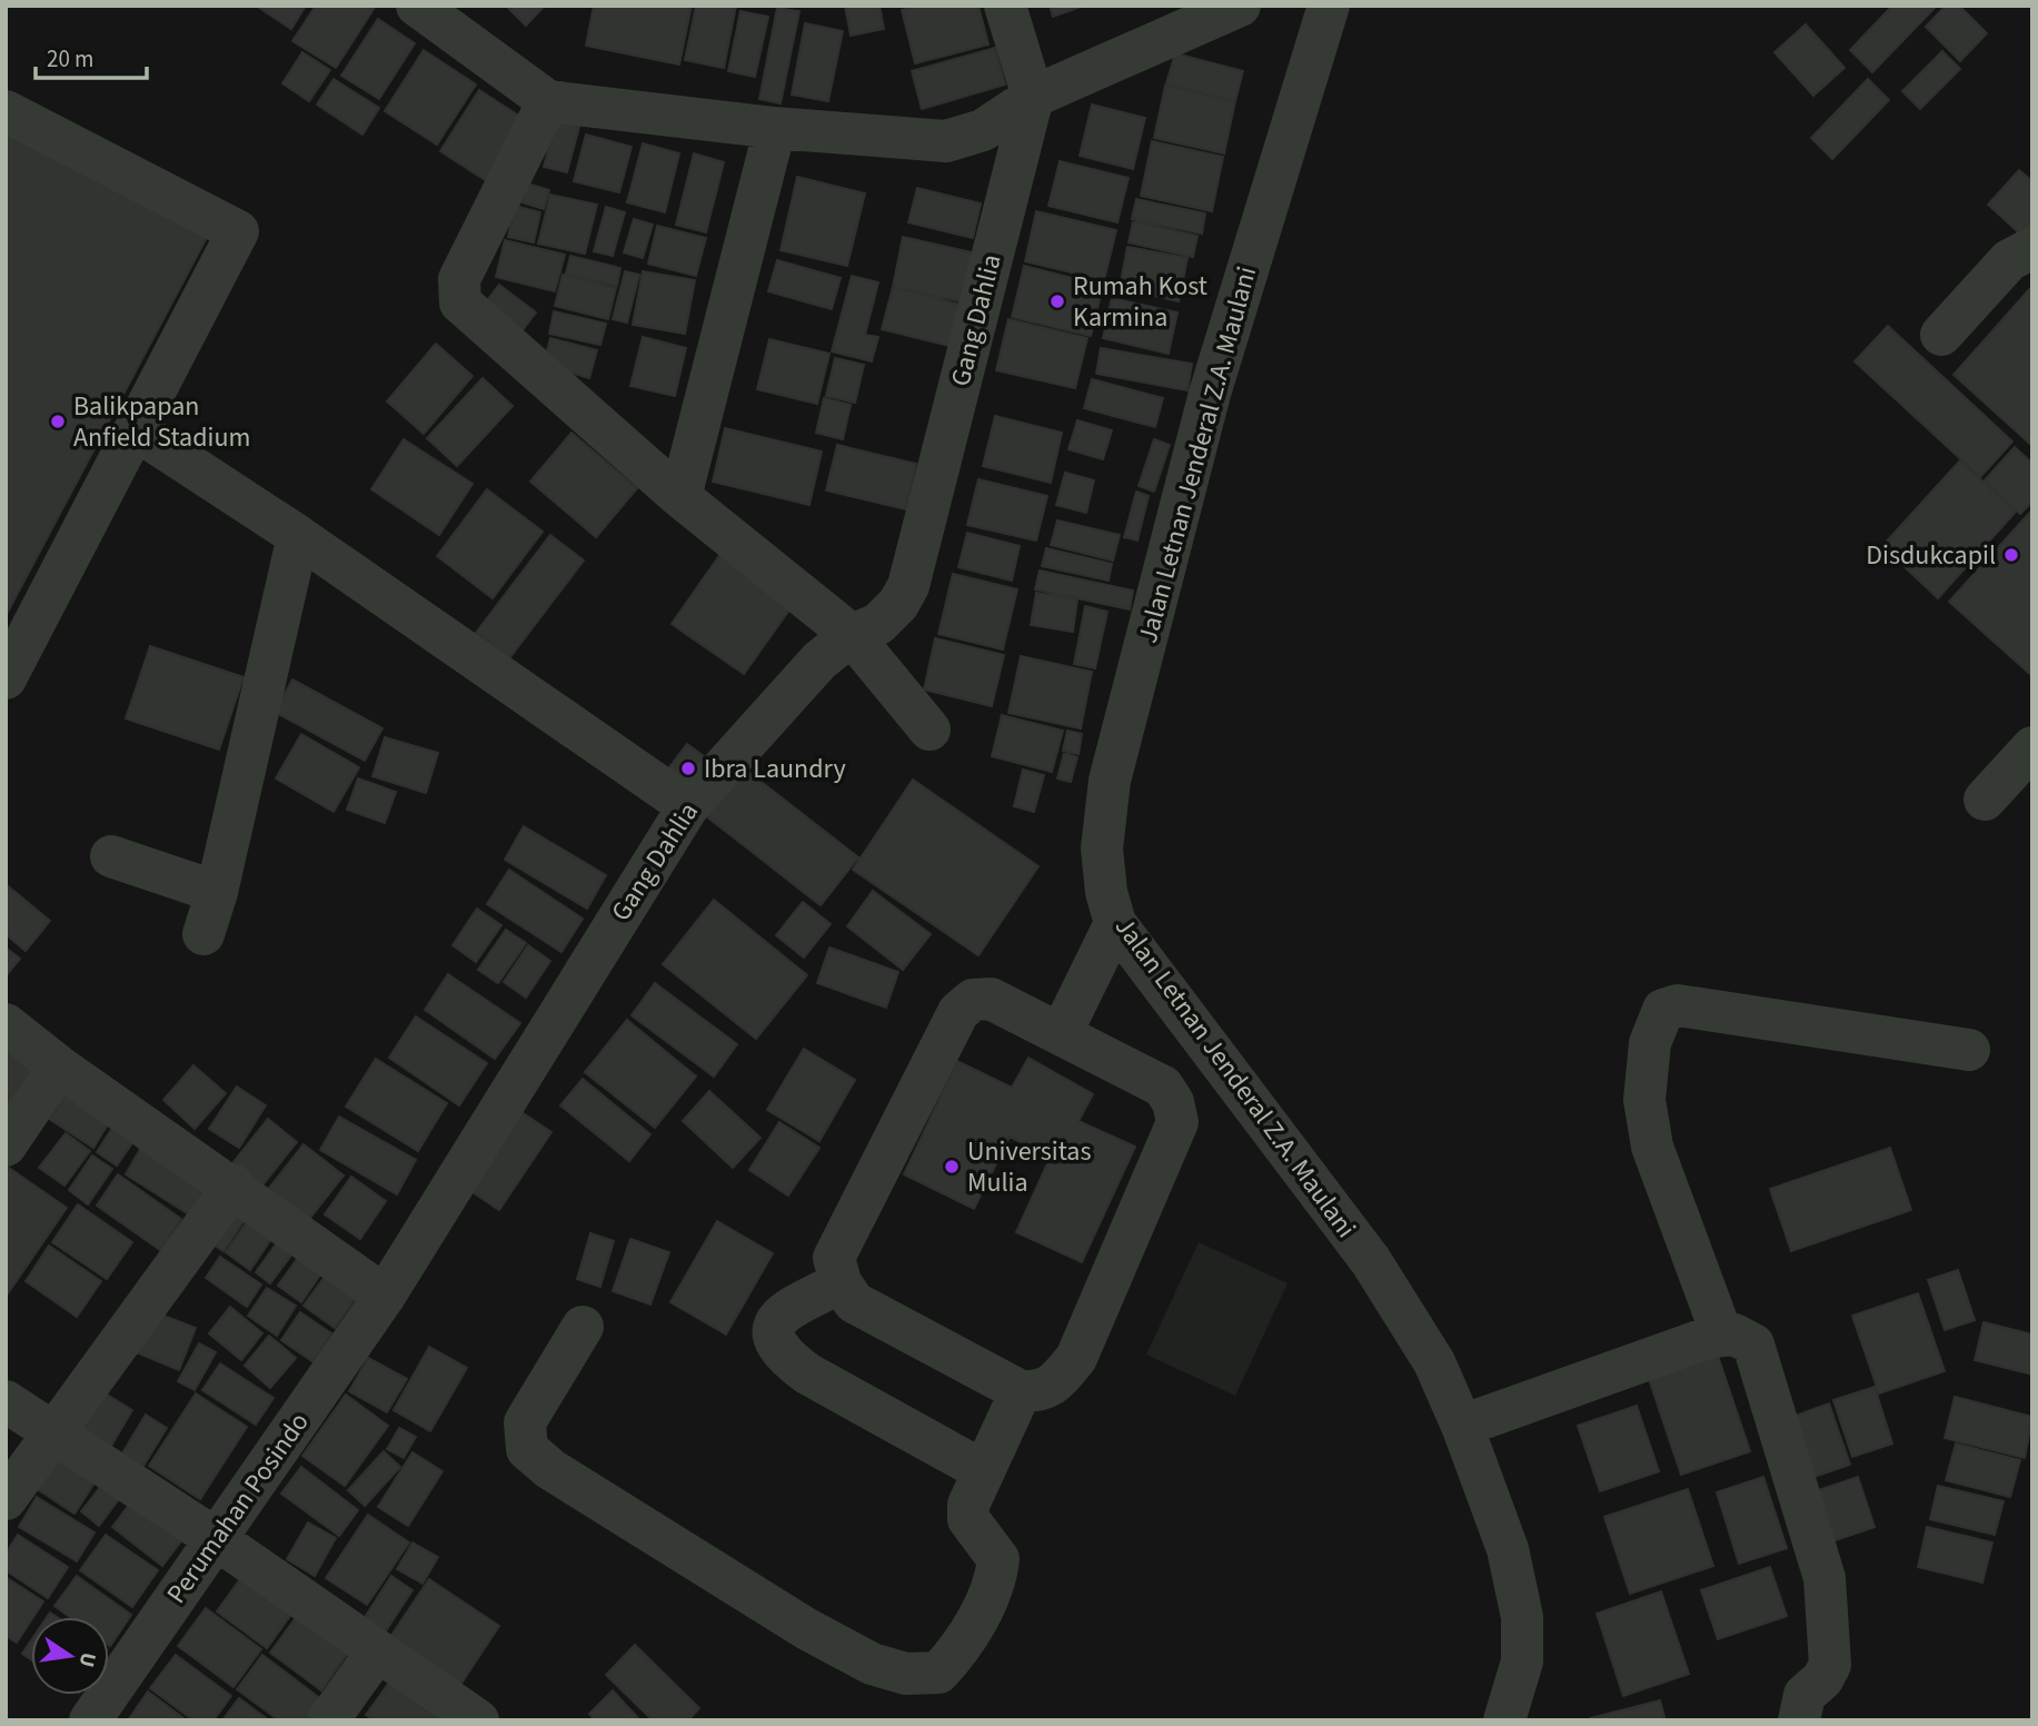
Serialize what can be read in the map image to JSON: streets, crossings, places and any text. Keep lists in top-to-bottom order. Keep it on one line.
{"streets":{"street":["Gang Dahlia","Jalan Letnan Jenderal Z.A. Maulani","Perumahan Posindo"]},"crossings":[["Gang Dahlia","Perumahan Posindo"]],"places":["Rumah Kost Karmina","Balikpapan Anfield Stadium","Disdukcapil","Ibra Laundry","Universitas Mulia"],"scale_bar":"20 m","north":"right"}
